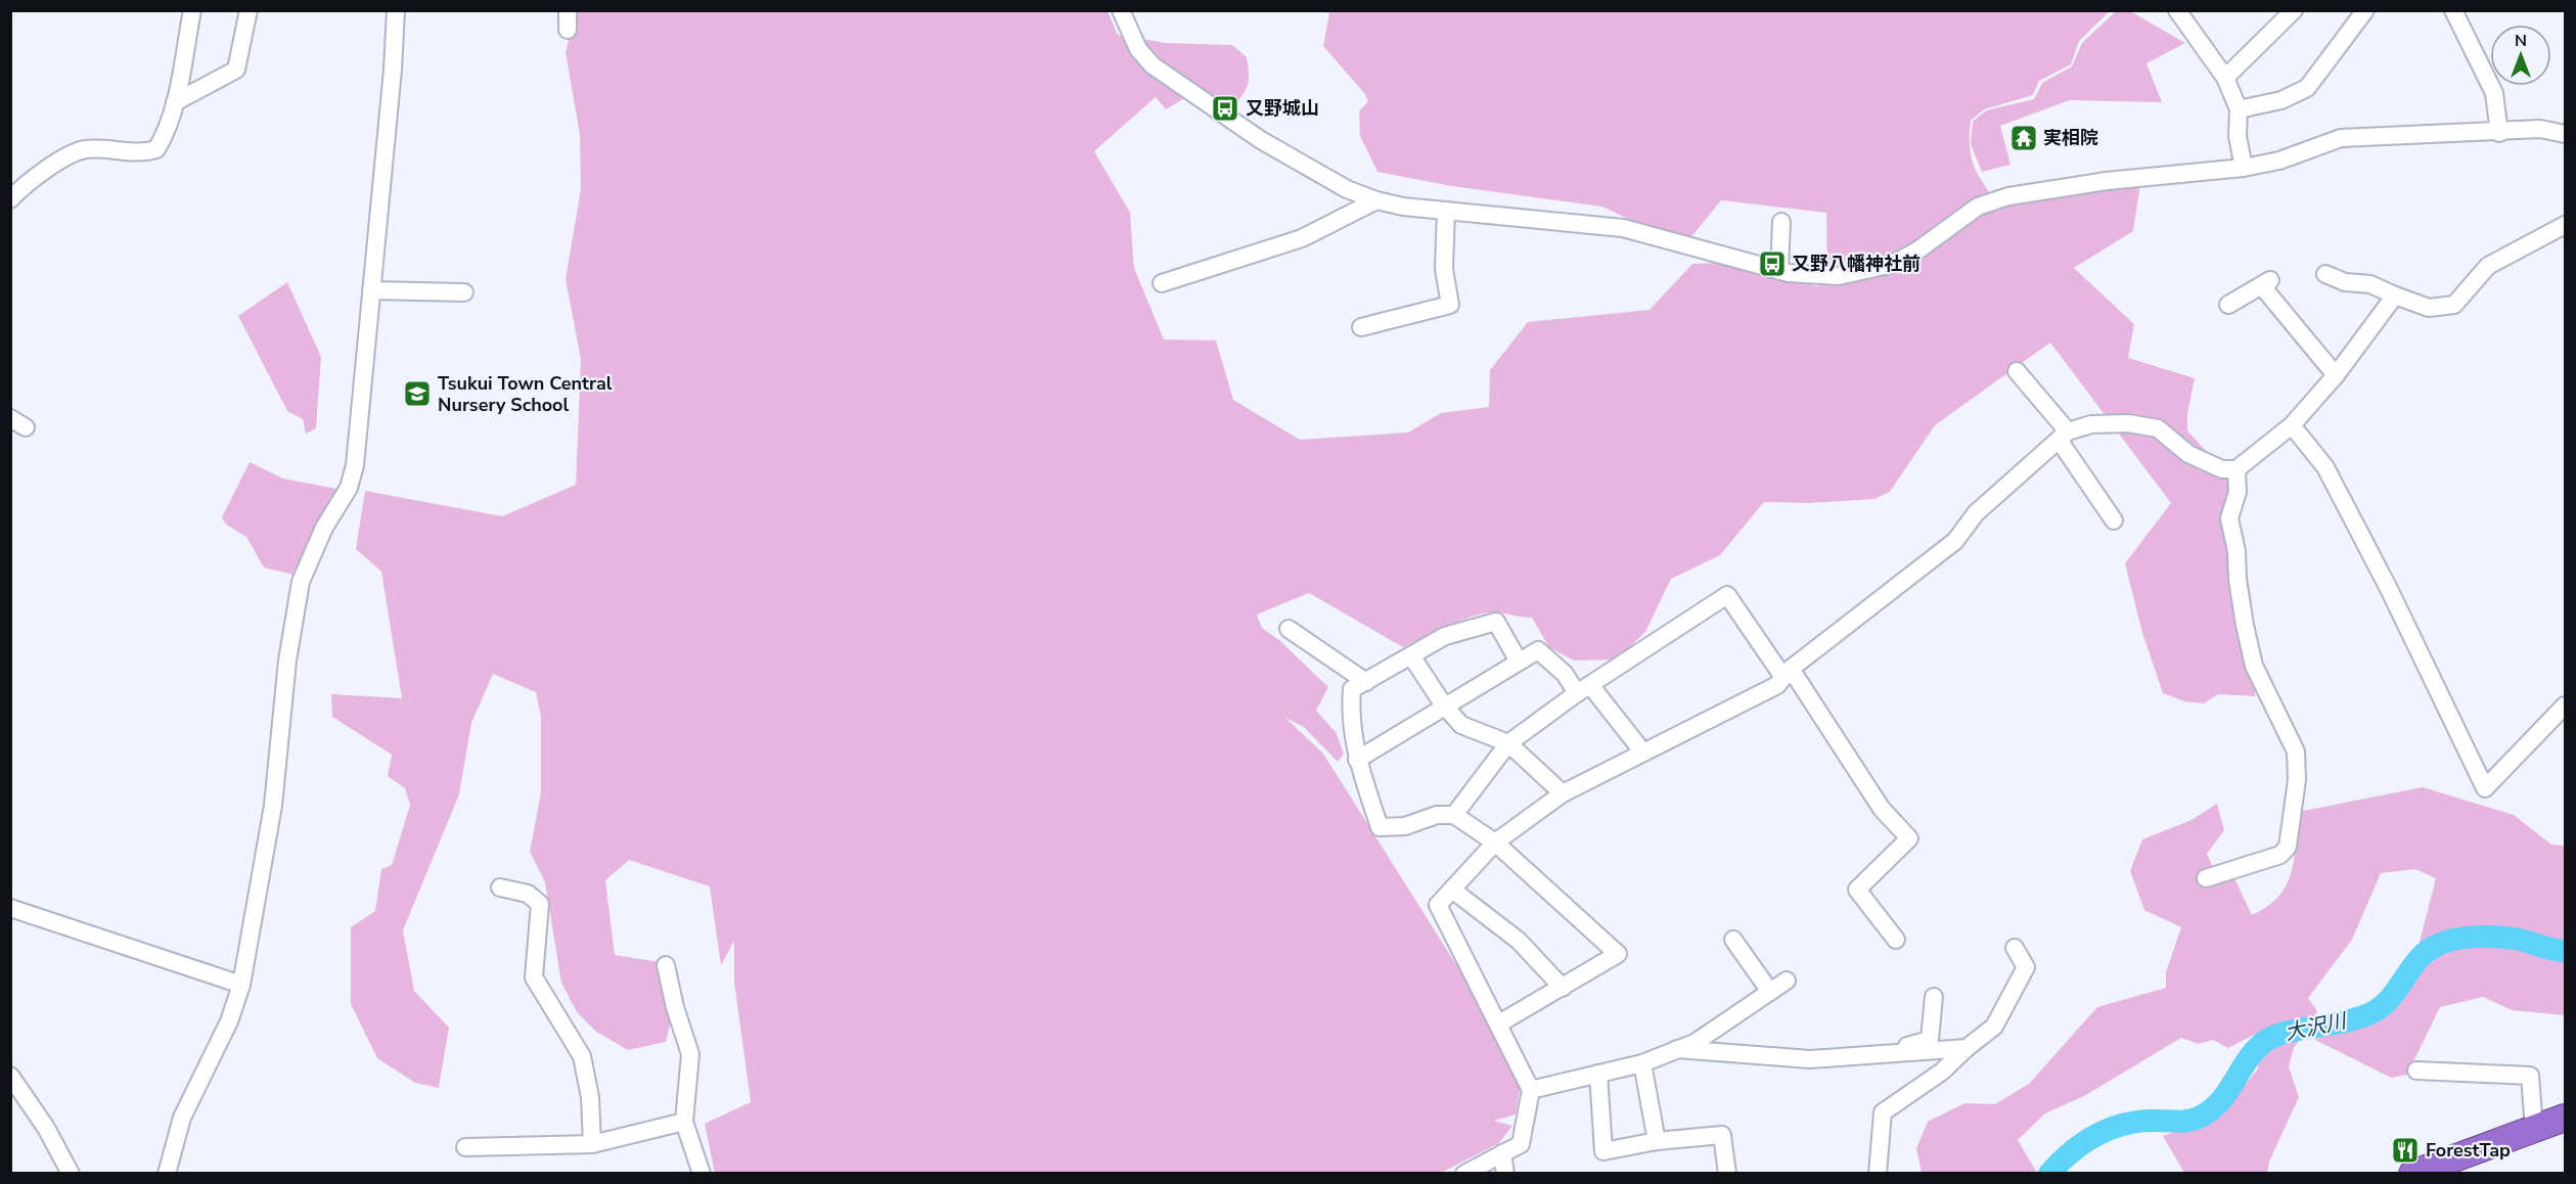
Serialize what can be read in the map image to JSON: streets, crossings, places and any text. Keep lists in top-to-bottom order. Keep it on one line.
{"water":["大沢川"],"places":{"bus stop":["又野城山","又野八幡神社前"],"temple":["実相院"],"school or university":["Tsukui Town Central Nursery School"],"restaurant":["ForestTap"]},"north":"top"}
